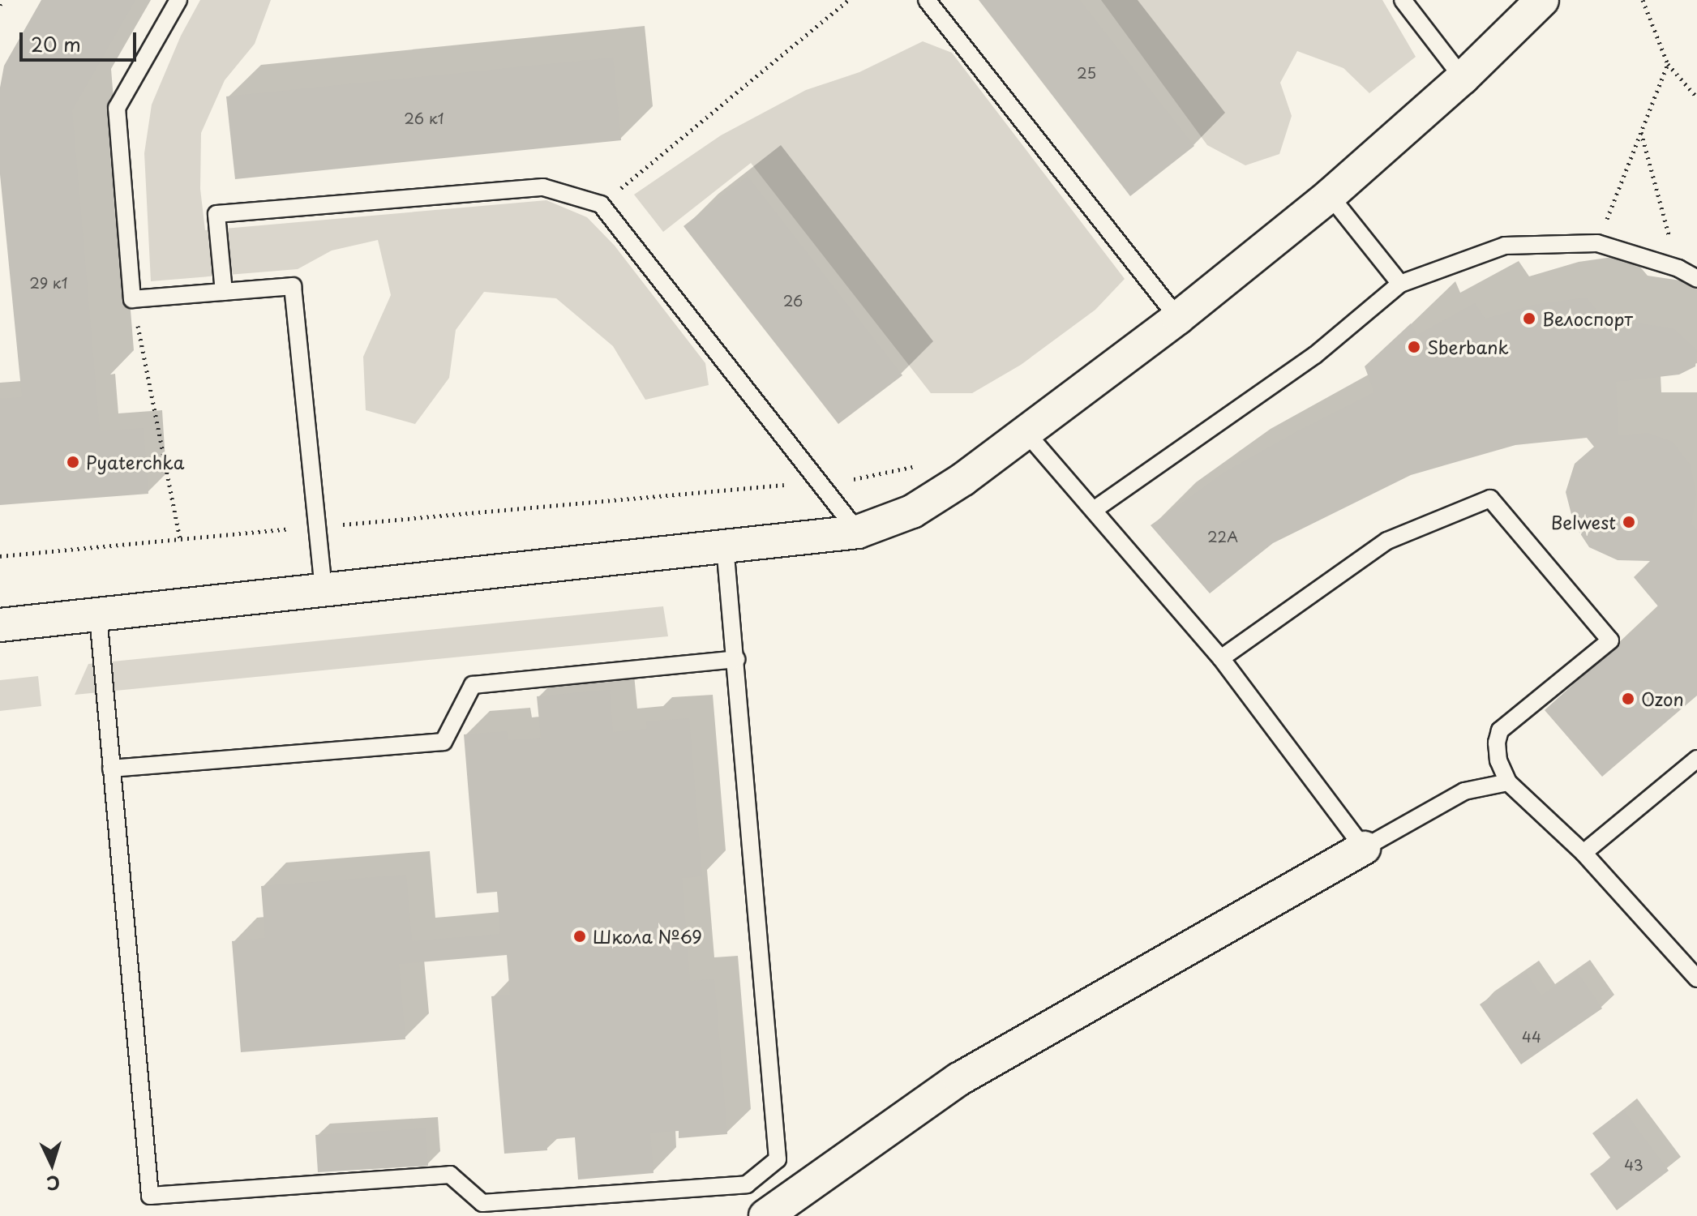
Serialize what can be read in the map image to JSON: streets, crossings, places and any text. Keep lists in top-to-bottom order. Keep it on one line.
{"places":["Велоспорт","Sberbank","Pyaterchka","Belwest","Ozon","Школа №69"],"house_numbers":["25","26 к1","29 к1","26","22А","44","43"],"scale_bar":"20 m","north":"bottom"}
